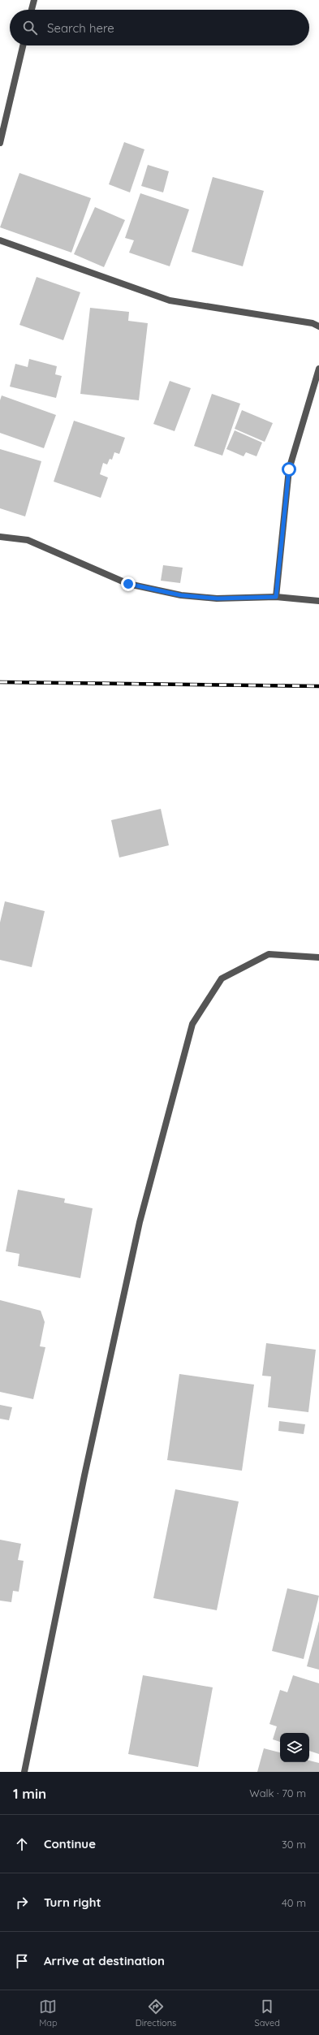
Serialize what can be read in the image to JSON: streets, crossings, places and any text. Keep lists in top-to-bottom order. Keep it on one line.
{"page":{"search":"Search here","heading":["1 min","Walk · 70 m"],"list":[["Continue","30 m"],["Turn right","40 m"],"Arrive at destination"],"nav":["Map","Directions","Saved"]}}
